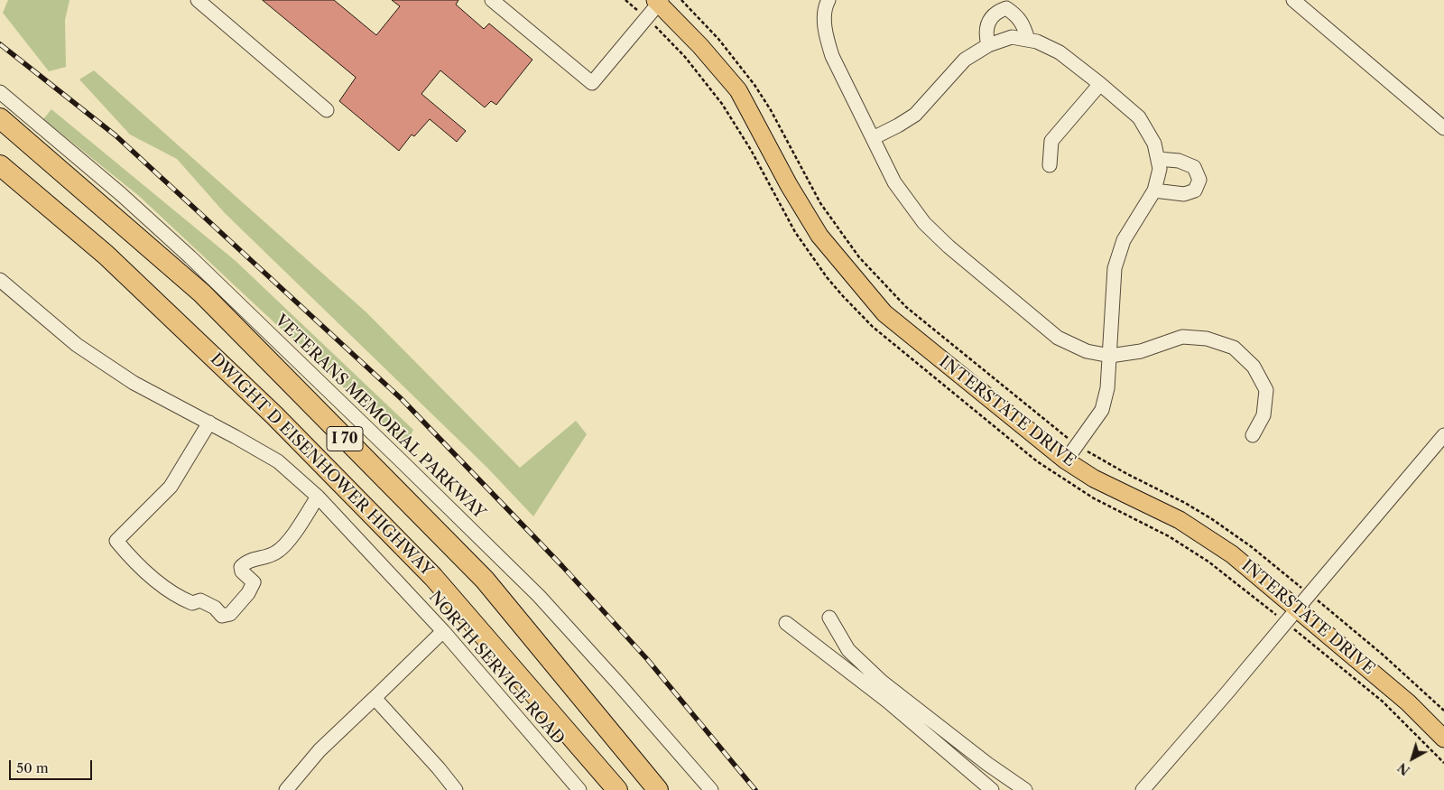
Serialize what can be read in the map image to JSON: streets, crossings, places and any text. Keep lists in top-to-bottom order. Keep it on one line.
{"streets":{"highway":["I 70","DWIGHT D EISENHOWER HIGHWAY"],"main road":["INTERSTATE DRIVE"],"street":["VETERANS MEMORIAL PARKWAY","NORTH SERVICE ROAD"]},"scale_bar":"50 m","north":"bottom left"}
